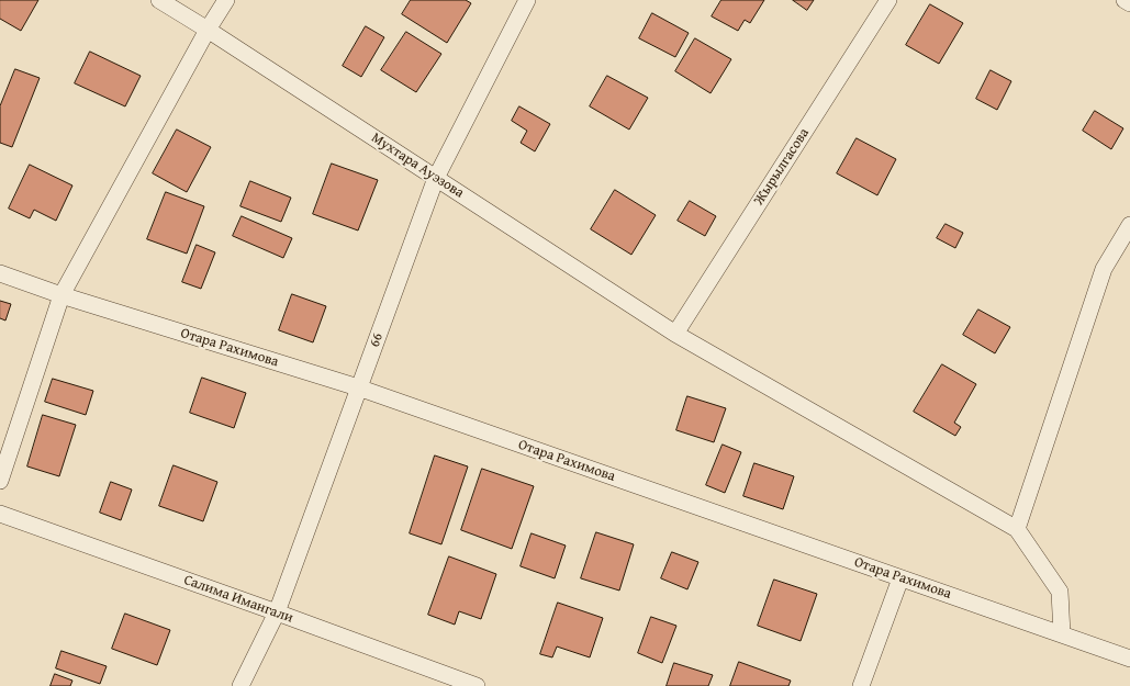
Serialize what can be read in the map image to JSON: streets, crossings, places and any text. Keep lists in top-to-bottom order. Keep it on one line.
{"streets":{"street":["Мухтара Ауэзова","Жырылгасова","66","Отара Рахимова","Салима Имангали"]},"crossings":[["Мухтара Ауэзова","Жырылгасова"],["Мухтара Ауэзова","66"],["66","Отара Рахимова"],["66","Салима Имангали"]]}
